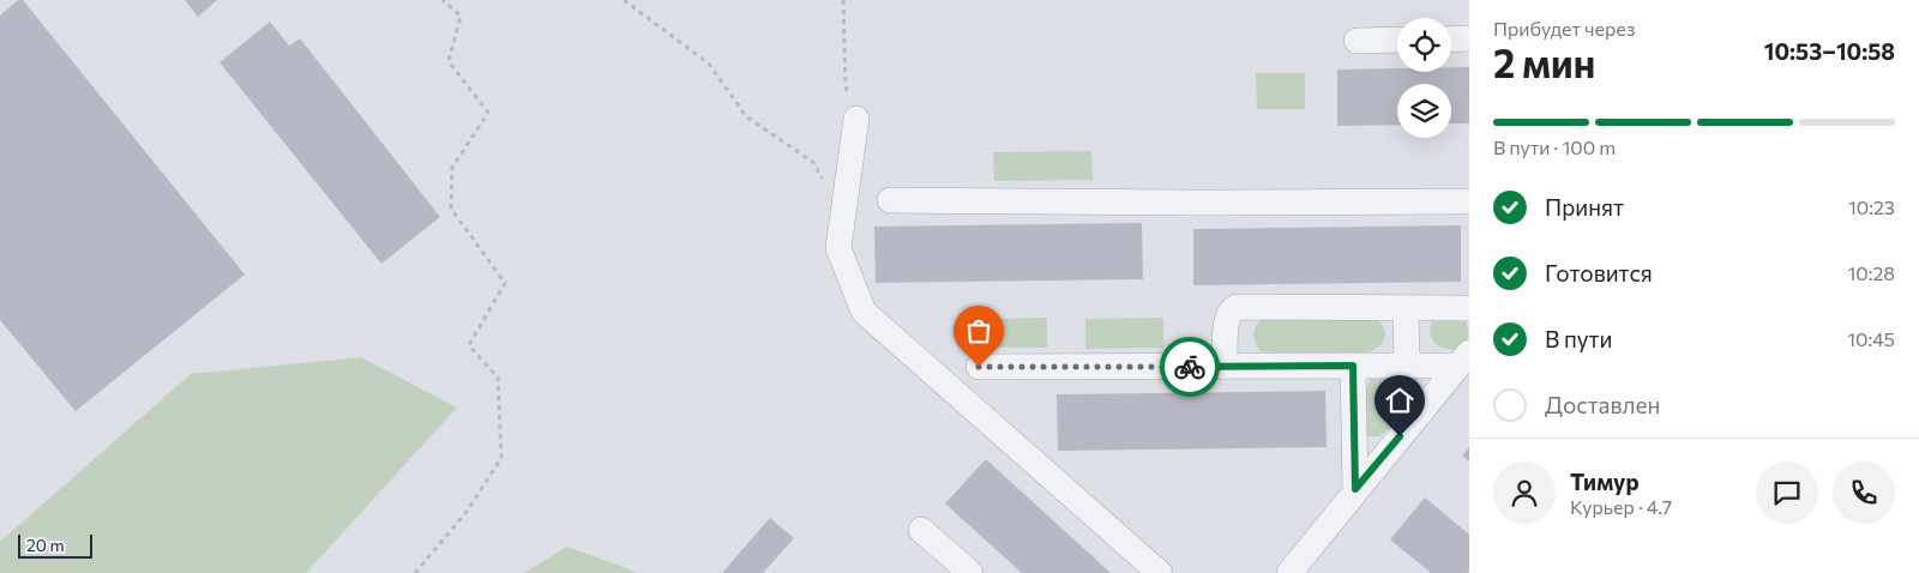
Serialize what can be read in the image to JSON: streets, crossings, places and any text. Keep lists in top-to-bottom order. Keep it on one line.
{"scale_bar":"20 m","page":{"heading":["2 мин","Прибудет через","10:53–10:58"],"panel":["Тимур","Курьер · 4.7"],"bar":"В пути · 100 m","list":[["Принят","10:23"],["Готовится","10:28"],["В пути","10:45"],"Доставлен"],"scale":"20 m"}}
